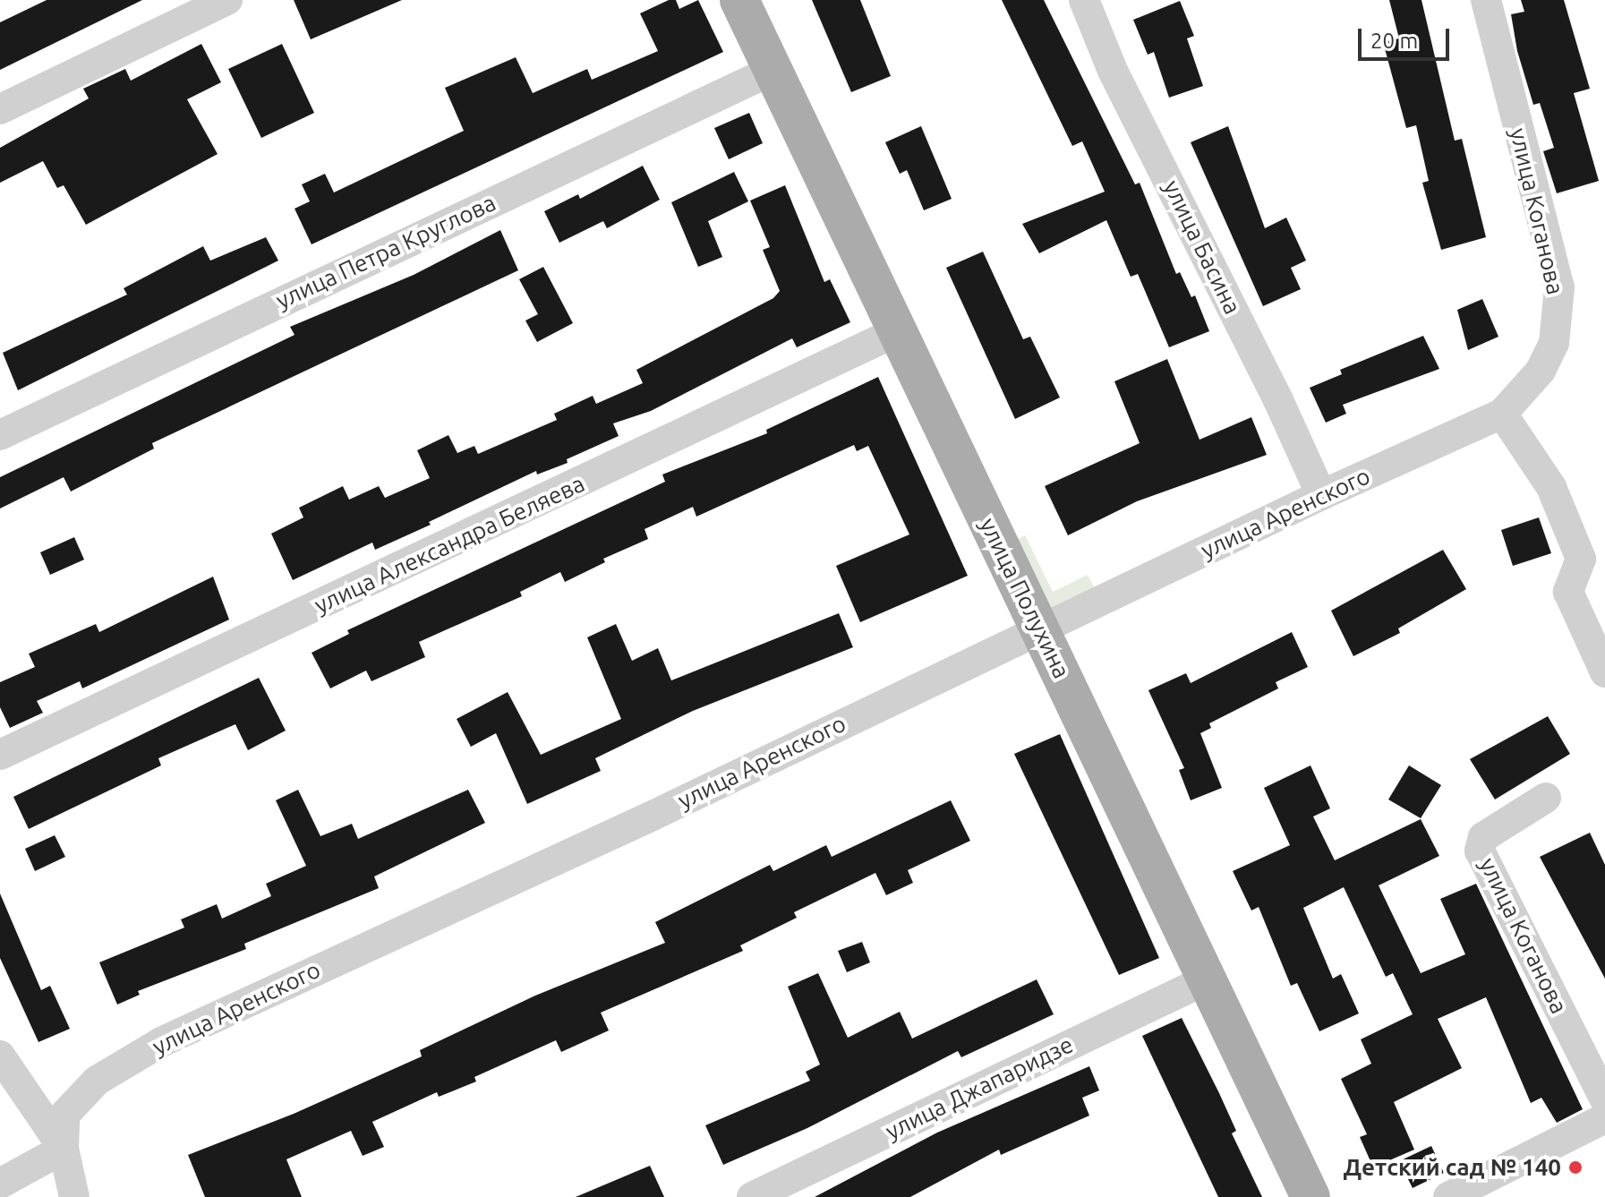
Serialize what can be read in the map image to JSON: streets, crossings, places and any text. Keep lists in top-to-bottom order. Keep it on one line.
{"streets":{"main road":["улица Полухина"],"street":["улица Коганова","улица Басина","улица Петра Круглова","улица Аренского","улица Александра Беляева","улица Джапаридзе"]},"crossings":[["улица Коганова","улица Аренского"],["улица Басина","улица Аренского"],["улица Петра Круглова","улица Полухина"],["улица Аренского","улица Полухина"],["улица Александра Беляева","улица Полухина"],["улица Полухина","улица Джапаридзе"]],"places":["Детский сад № 140"],"scale_bar":"20 m"}
